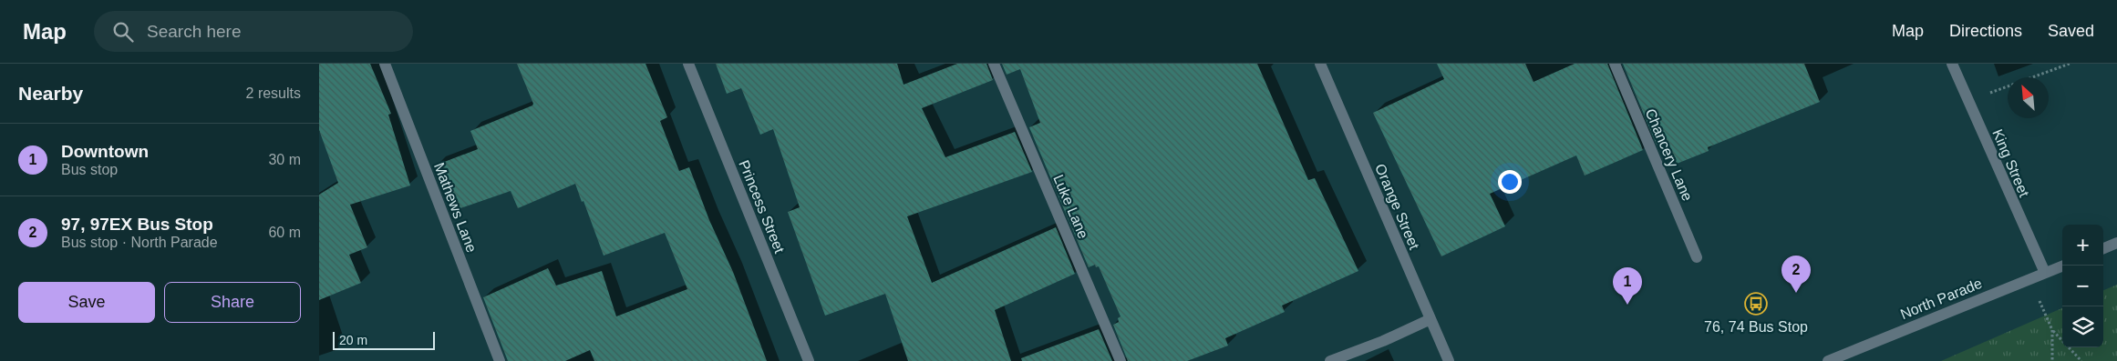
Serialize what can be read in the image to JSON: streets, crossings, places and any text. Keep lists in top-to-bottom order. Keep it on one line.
{"streets":{"street":["Chancery Lane","King Street","Princess Street","Luke Lane","Orange Street","Mathews Lane","North Parade"]},"crossings":[["King Street","North Parade"]],"places":{"bus stop":["76, 74 Bus Stop"]},"scale_bar":"20 m","north":"top left","page":{"header":"Map","search":"Search here","nav":["Map","Directions","Saved"],"heading":["Nearby","2 results"],"list":[{"mark":"1","name":"Downtown","note":"Bus stop","value":"30 m"},{"mark":"2","name":"97, 97EX Bus Stop","note":"Bus stop · North Parade","value":"60 m"}],"map_buttons":["+","−"],"pins":["2","1"],"buttons":["Save","Share"],"scale":"20 m"}}
